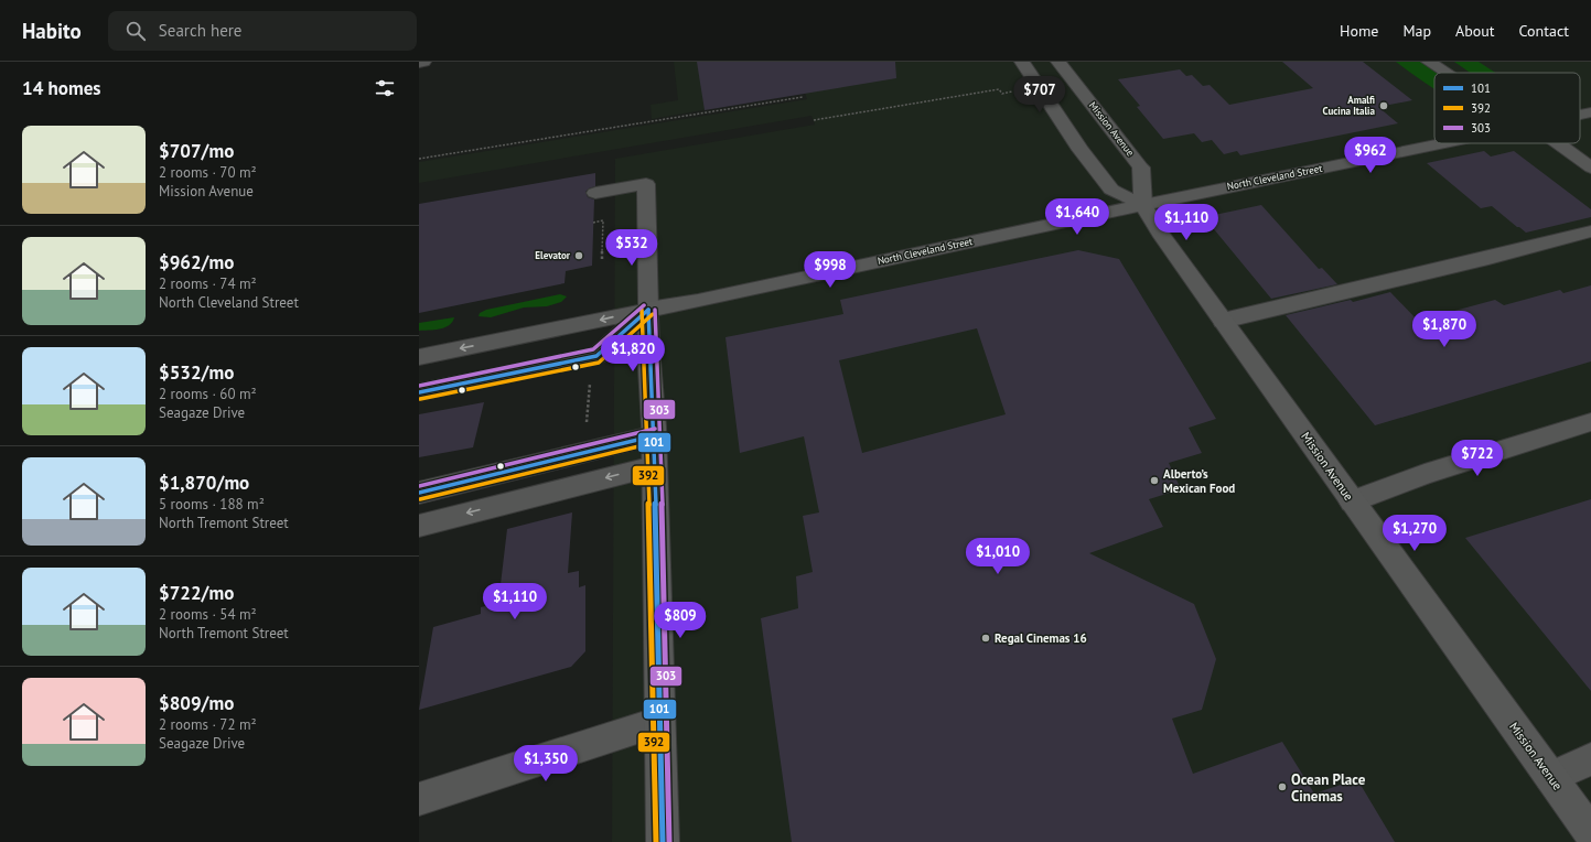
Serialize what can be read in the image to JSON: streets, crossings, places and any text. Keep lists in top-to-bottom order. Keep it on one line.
{"streets":{"main road":["Mission Avenue","North Cleveland Street"]},"crossings":[["Mission Avenue","North Cleveland Street"]],"places":["Amalfi Cucina Italia","Elevator","Alberto’s Mexican Food","Regal Cinemas 16","Ocean Place Cinemas"],"lines":["transit line 303","transit line 101","transit line 392"],"legend":["101","392","303"],"page":{"header":"Habito","search":"Search here","nav":["Home","Map","About","Contact"],"heading":"14 homes","price":["$707","$962","$1,640","$1,110","$532","$998","$1,870","$1,820","$722","$1,270","$1,010","$1,110","$809","$1,350"],"list":[{"name":"$707/mo","note":"2 rooms · 70 m² · Mission Avenue"},{"name":"$962/mo","note":"2 rooms · 74 m² · North Cleveland Street"},{"name":"$532/mo","note":"2 rooms · 60 m² · Seagaze Drive"},{"name":"$1,870/mo","note":"5 rooms · 188 m² · North Tremont Street"},{"name":"$722/mo","note":"2 rooms · 54 m² · North Tremont Street"},{"name":"$809/mo","note":"2 rooms · 72 m² · Seagaze Drive"}]}}
